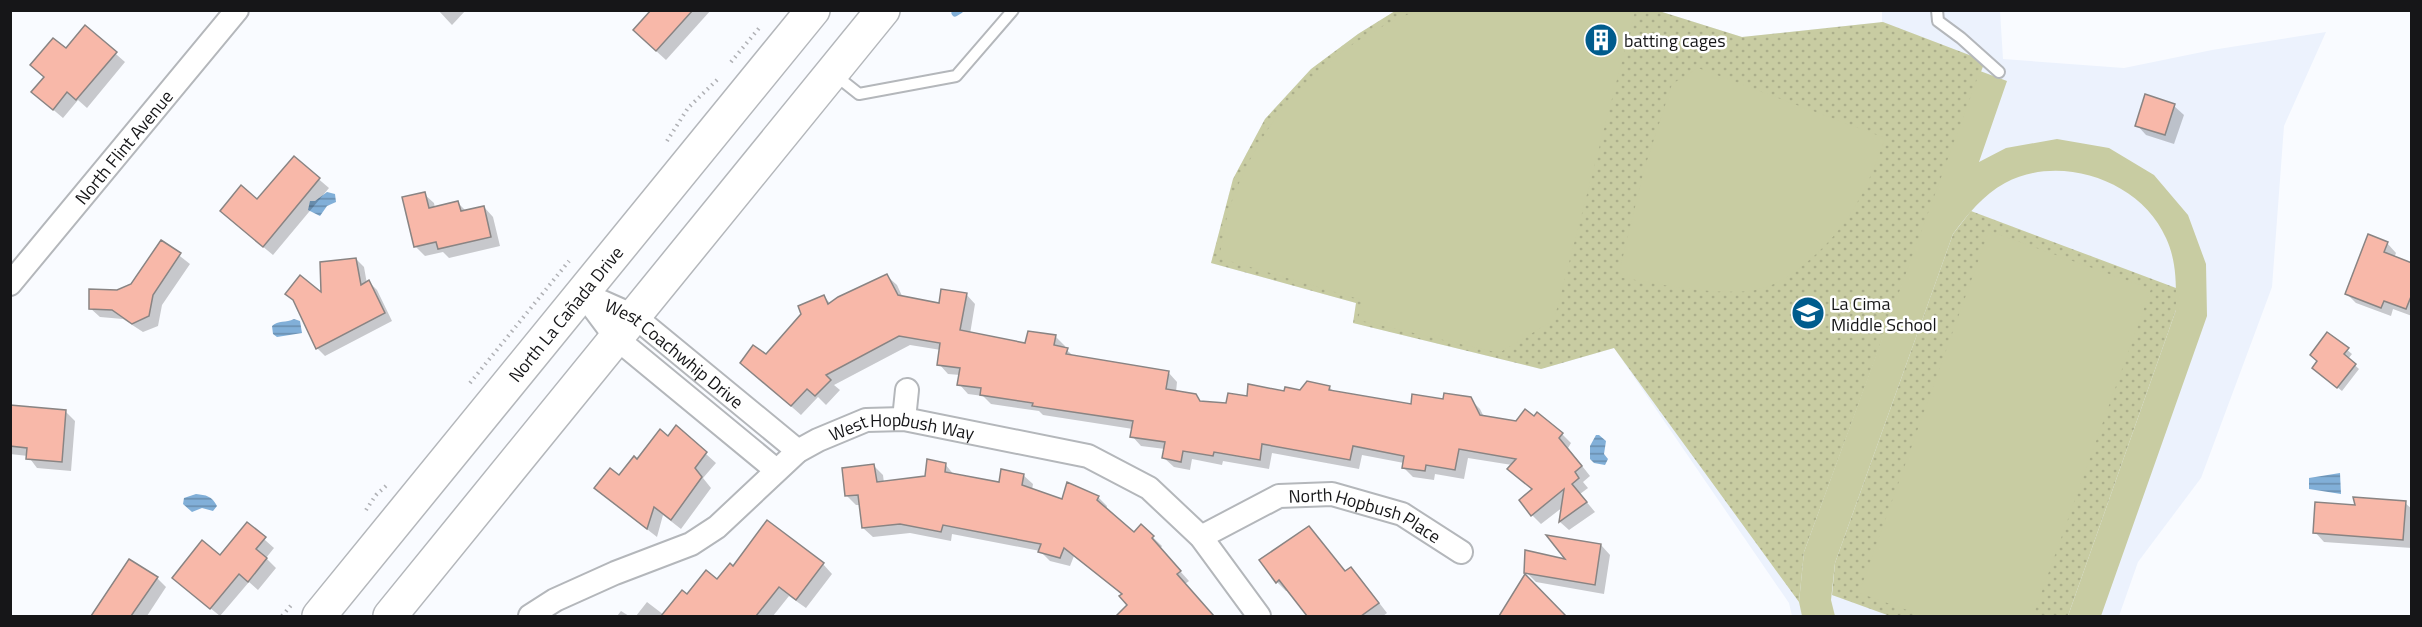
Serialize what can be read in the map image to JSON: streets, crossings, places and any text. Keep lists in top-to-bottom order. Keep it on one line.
{"streets":{"main road":["North La Cañada Drive"],"street":["North Flint Avenue","West Coachwhip Drive","West Hopbush Way","North Hopbush Place"]},"crossings":[["North La Cañada Drive","West Coachwhip Drive"],["West Coachwhip Drive","West Hopbush Way"],["West Hopbush Way","North Hopbush Place"]],"places":{"building":["batting cages"],"school or university":["La Cima Middle School"]}}
